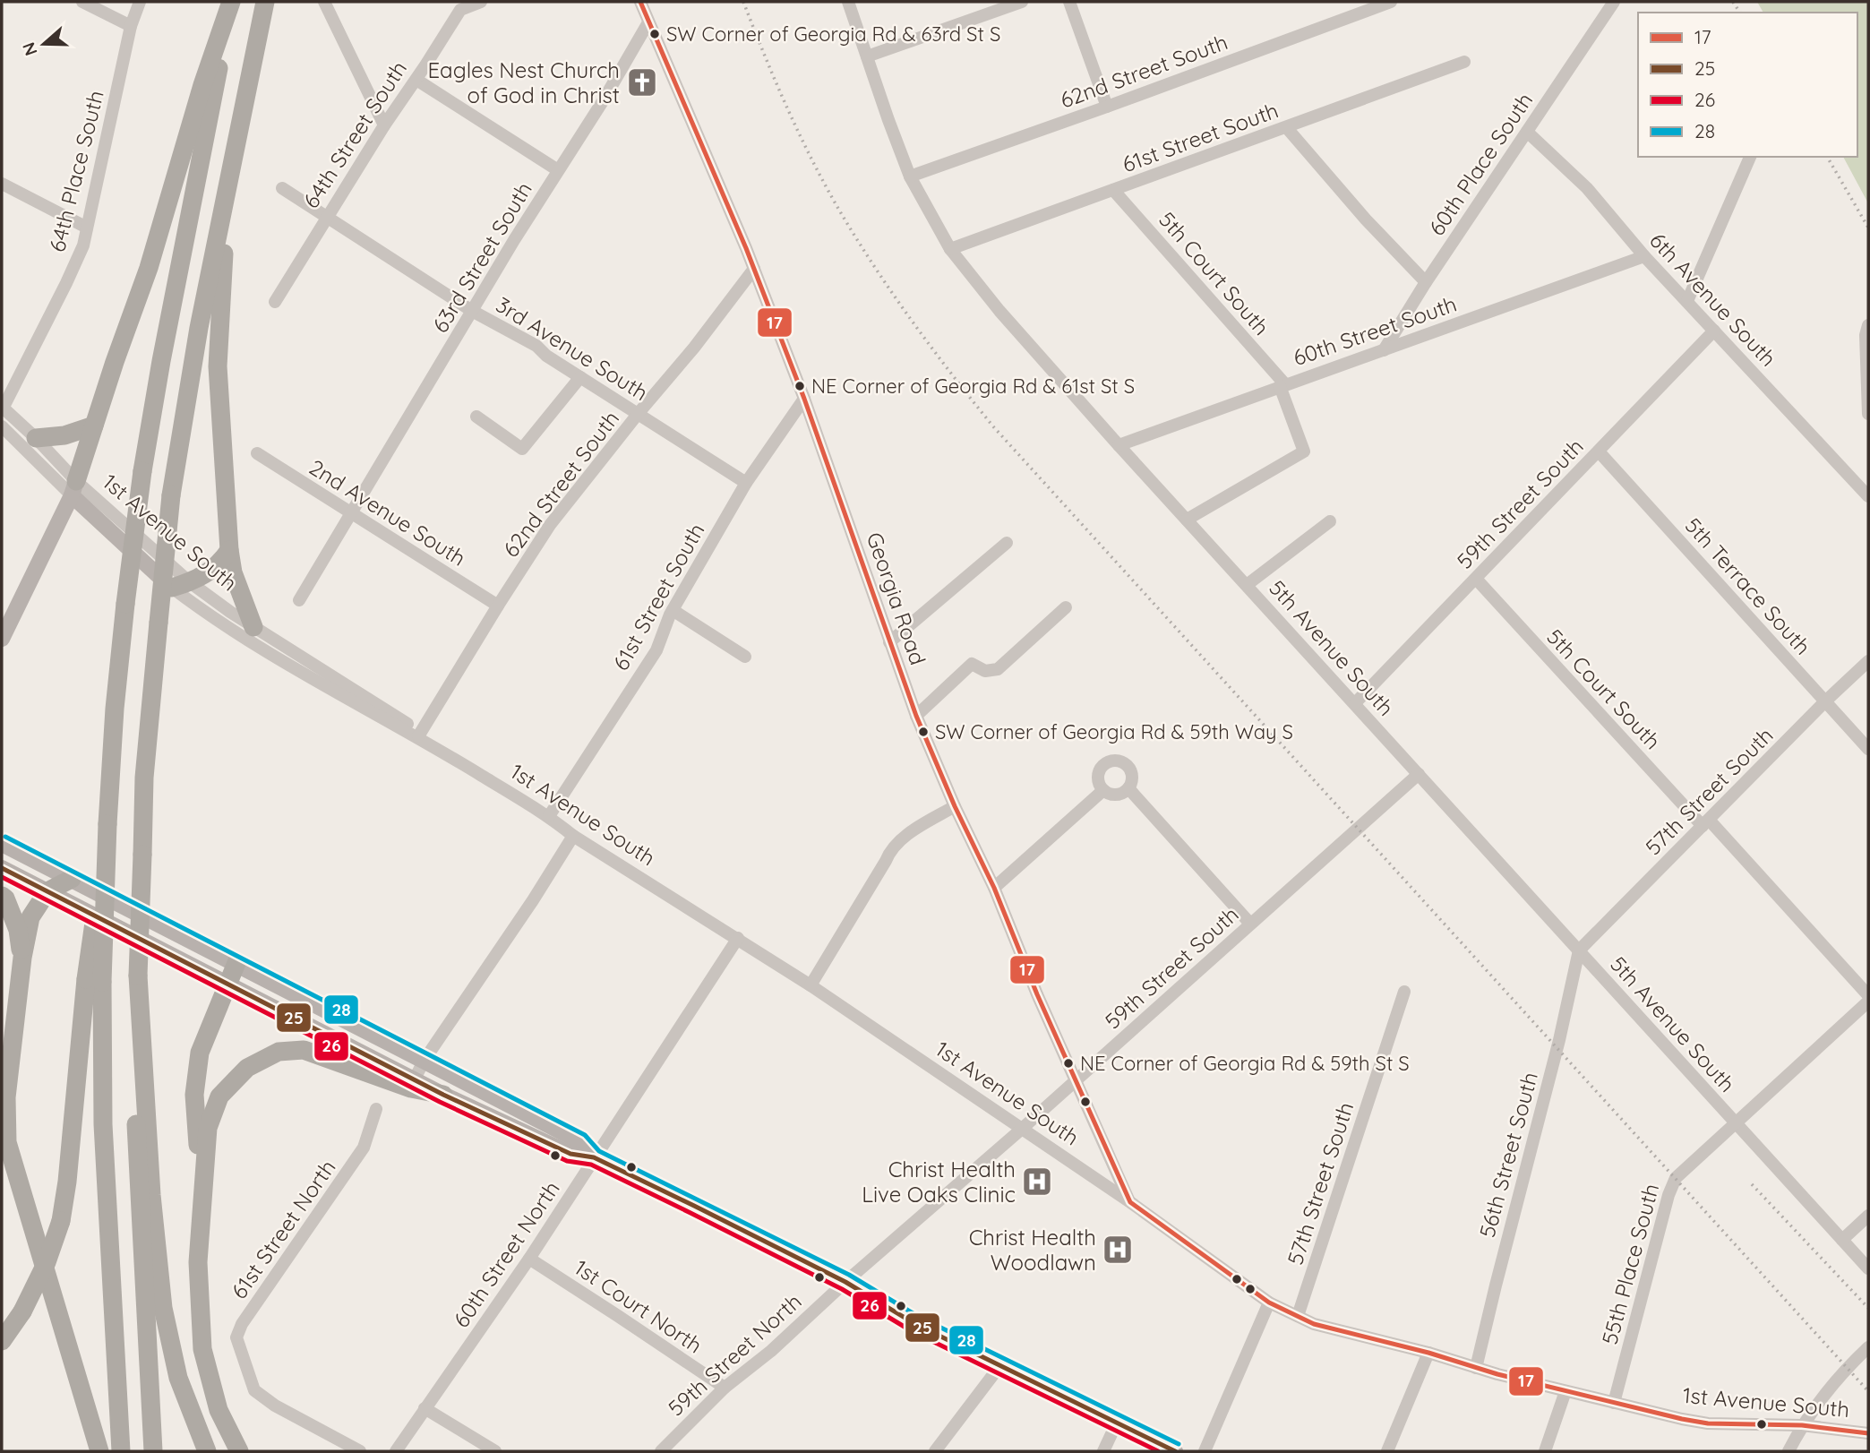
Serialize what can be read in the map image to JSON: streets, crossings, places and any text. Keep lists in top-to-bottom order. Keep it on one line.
{"streets":{"main road":["1st Avenue South"],"street":["62nd Street South","64th Street South","61st Street South","60th Place South","64th Place South","63rd Street South","5th Court South","6th Avenue South","60th Street South","3rd Avenue South","59th Street South","2nd Avenue South","5th Terrace South","Georgia Road","5th Avenue South","57th Street South","56th Street South","61st Street North","60th Street North","55th Place South","1st Court North","59th Street North"]},"crossings":[["62nd Street South","3rd Avenue South"],["62nd Street South","2nd Avenue South"],["62nd Street South","1st Avenue South"],["62nd Street South","Georgia Road"],["62nd Street South","5th Avenue South"],["64th Street South","3rd Avenue South"],["61st Street South","5th Court South"],["61st Street South","3rd Avenue South"],["61st Street South","1st Avenue South"],["61st Street South","Georgia Road"],["61st Street South","5th Avenue South"],["60th Place South","6th Avenue South"],["60th Place South","60th Street South"],["64th Place South","1st Avenue South"],["63rd Street South","3rd Avenue South"],["63rd Street South","2nd Avenue South"],["63rd Street South","Georgia Road"],["5th Court South","60th Street South"],["5th Court South","59th Street South"],["5th Court South","57th Street South"],["6th Avenue South","60th Street South"],["6th Avenue South","59th Street South"],["60th Street South","5th Avenue South"],["59th Street South","1st Avenue South"],["59th Street South","5th Terrace South"],["59th Street South","Georgia Road"],["59th Street South","5th Avenue South"],["59th Street South","59th Street North"],["1st Avenue South","Georgia Road"],["1st Avenue South","57th Street South"],["1st Avenue South","56th Street South"],["1st Avenue South","60th Street North"],["1st Avenue South","55th Place South"],["5th Terrace South","57th Street South"],["5th Avenue South","57th Street South"],["5th Avenue South","56th Street South"],["5th Avenue South","55th Place South"],["57th Street South","56th Street South"],["60th Street North","1st Court North"],["1st Court North","59th Street North"]],"places":{"other":["SW Corner of Georgia Rd & 63rd St S","NE Corner of Georgia Rd & 61st St S","SW Corner of Georgia Rd & 59th Way S","NE Corner of Georgia Rd & 59th St S"],"church":["Eagles Nest Church of God in Christ"],"hospital":["Christ Health Live Oaks Clinic","Christ Health Woodlawn"]},"lines":["transit line 17","transit line 28","transit line 25","transit line 26"],"legend":["17","25","26","28"],"north":"left"}
